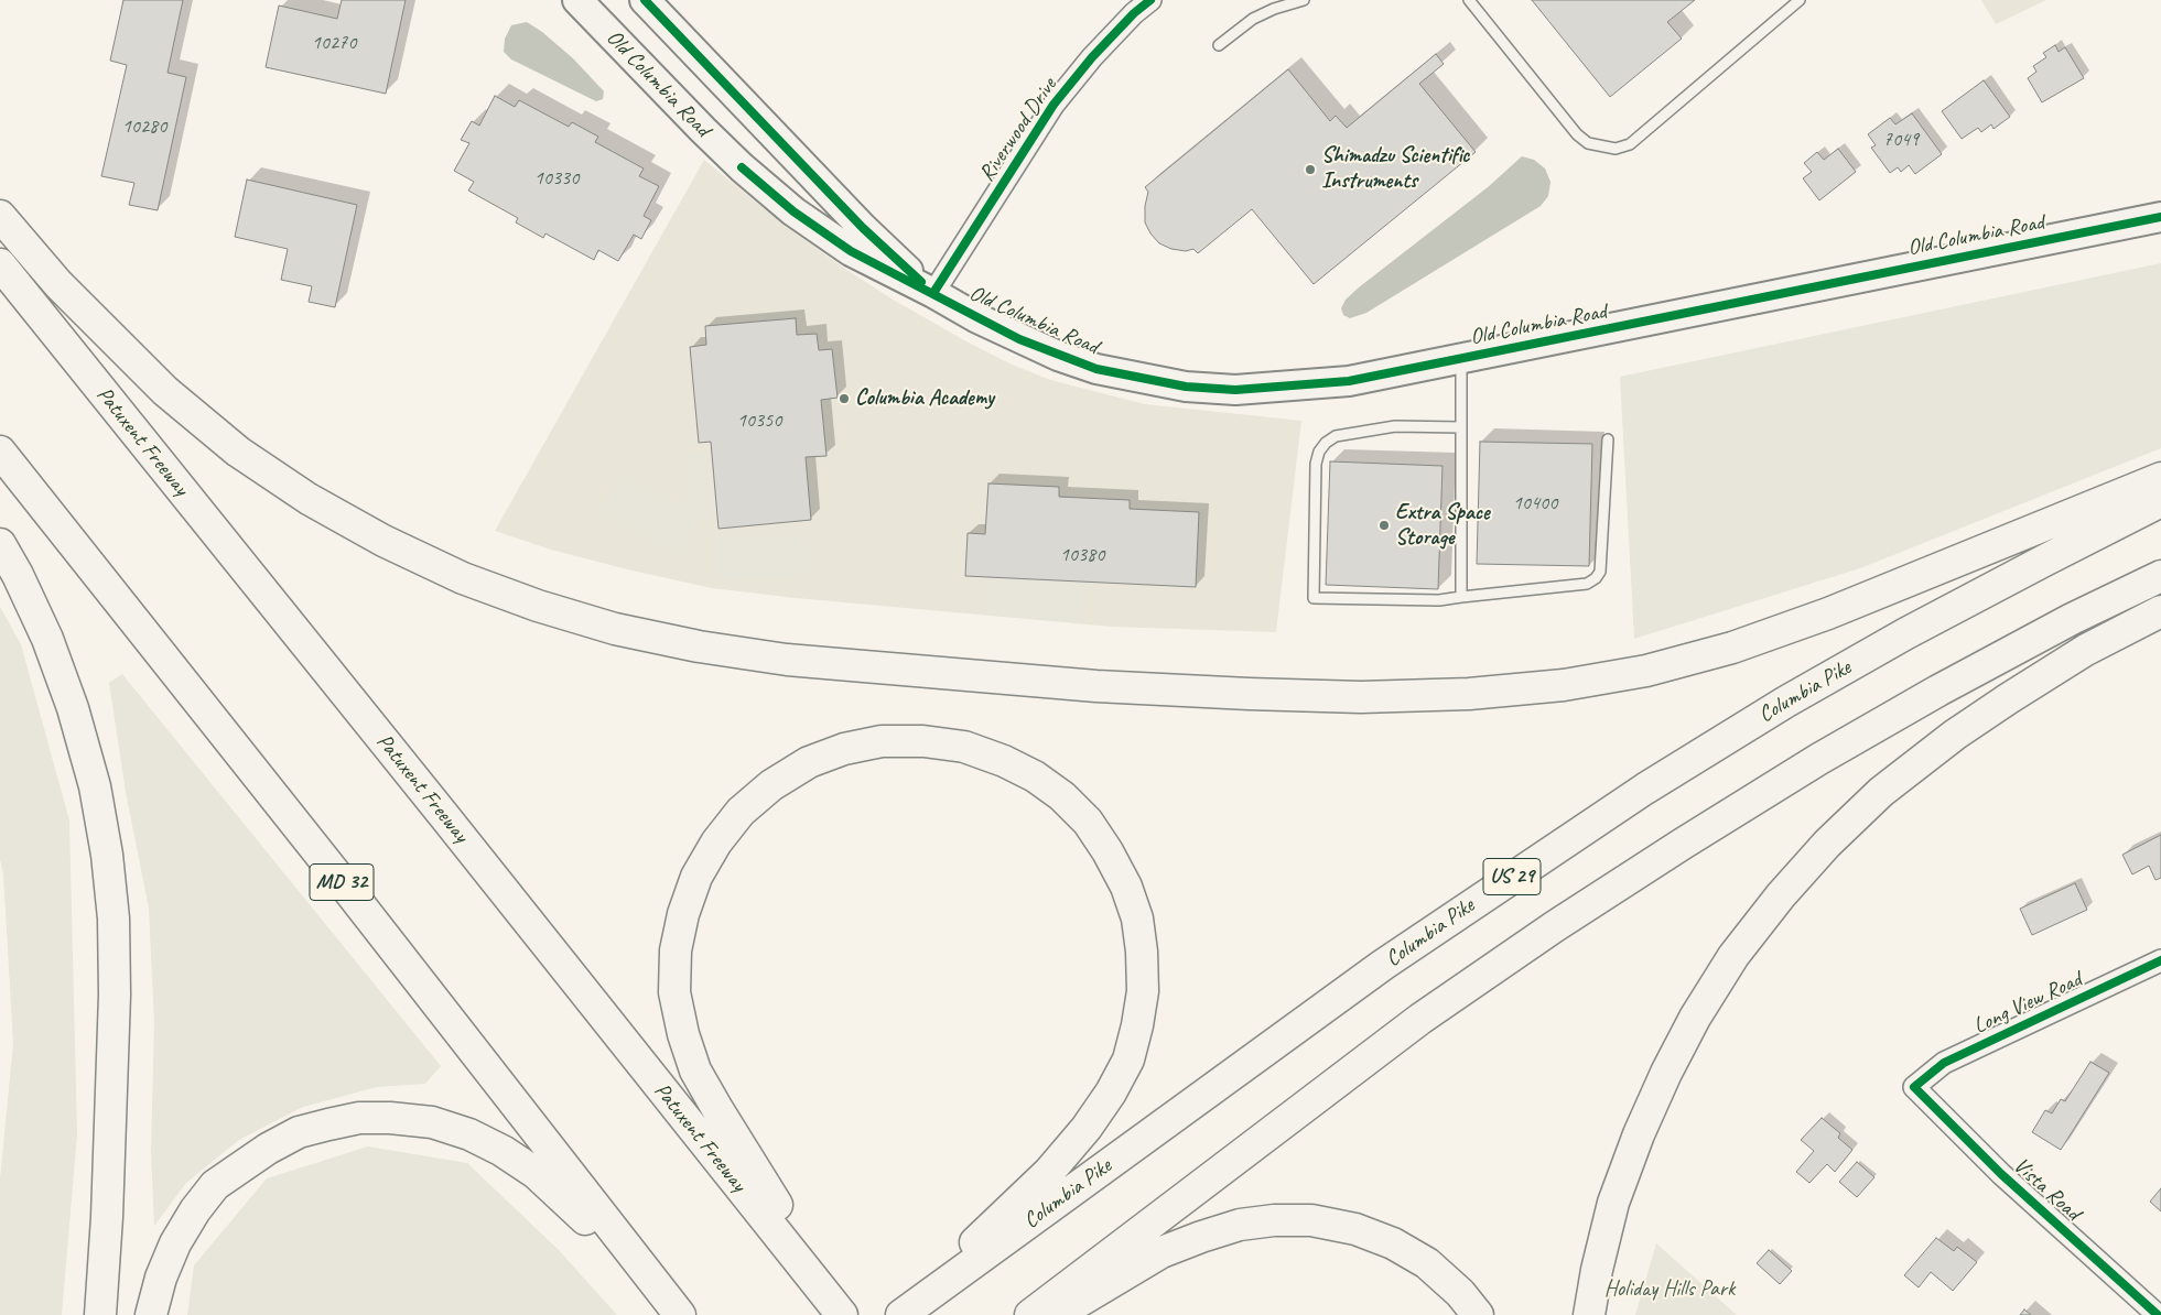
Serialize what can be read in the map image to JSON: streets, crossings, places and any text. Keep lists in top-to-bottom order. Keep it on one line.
{"streets":{"highway":["Patuxent Freeway","Columbia Pike","US 29","MD 32"],"street":["Old Columbia Road","Riverwood Drive","Long View Road","Vista Road"]},"crossings":[["Old Columbia Road","Riverwood Drive"],["Long View Road","Vista Road"]],"parks":["Holiday Hills Park"],"places":["Shimadzu Scientific Instruments","Columbia Academy","Extra Space Storage"],"house_numbers":["10270","10280","7049","10330","10350","10400","10380"]}
